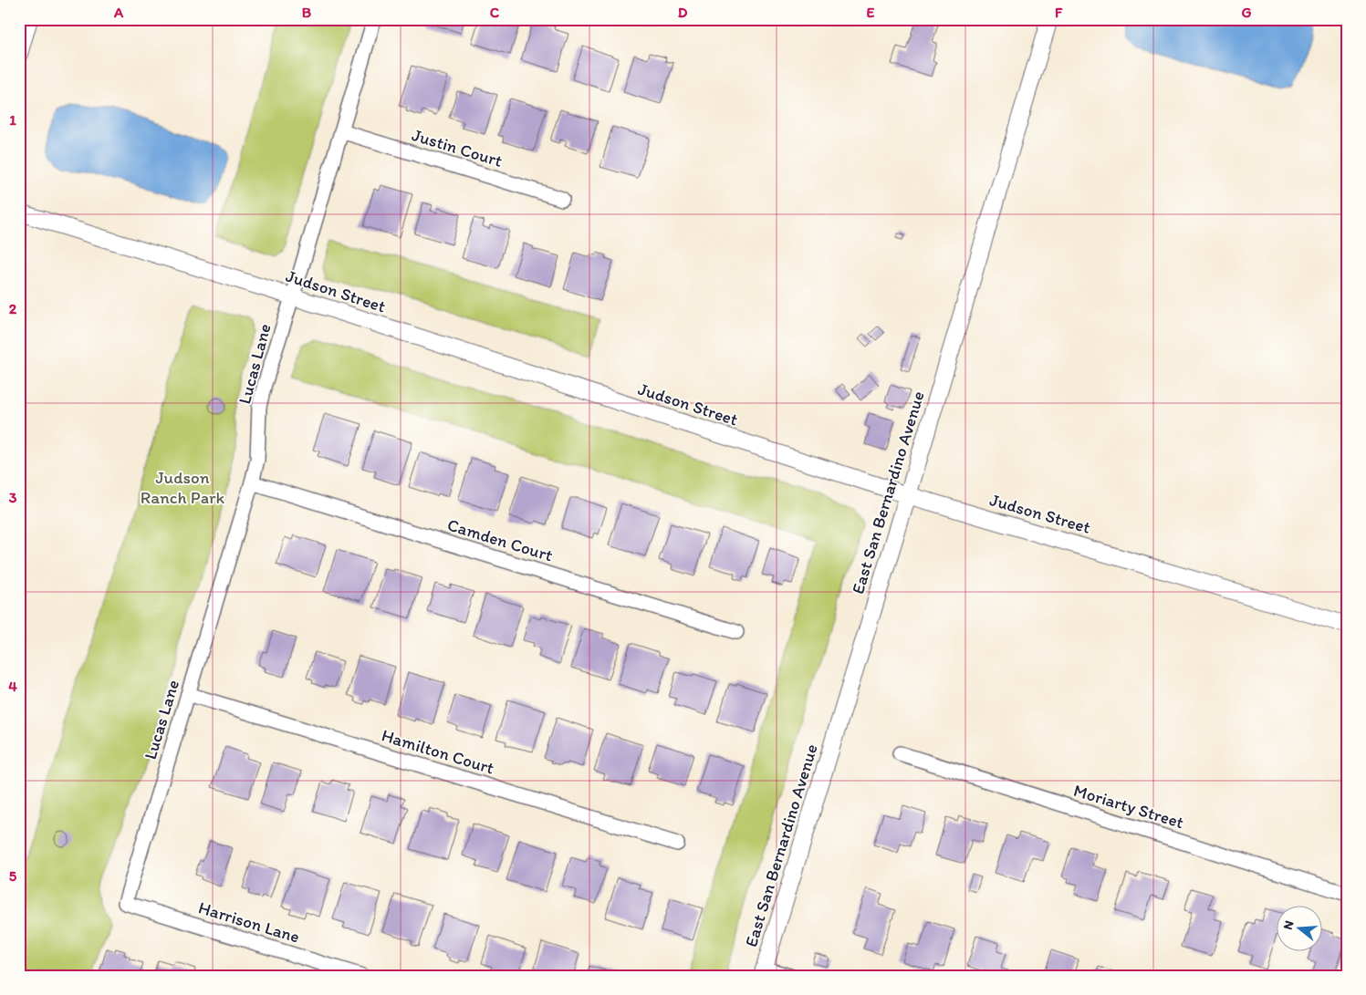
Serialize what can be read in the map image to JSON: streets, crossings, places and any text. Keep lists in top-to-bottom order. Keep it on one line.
{"streets":{"street":["Justin Court","Judson Street","Lucas Lane","East San Bernardino Avenue","Camden Court","Hamilton Court","Moriarty Street","Harrison Lane"]},"crossings":[["Justin Court","Lucas Lane"],["Judson Street","Lucas Lane"],["Judson Street","East San Bernardino Avenue"],["Lucas Lane","Camden Court"],["Lucas Lane","Hamilton Court"],["Lucas Lane","Harrison Lane"]],"parks":["Judson Ranch Park"],"north":"left","grid":{"columns":["A","B","C","D","E","F","G"],"rows":["1","2","3","4","5"]}}
